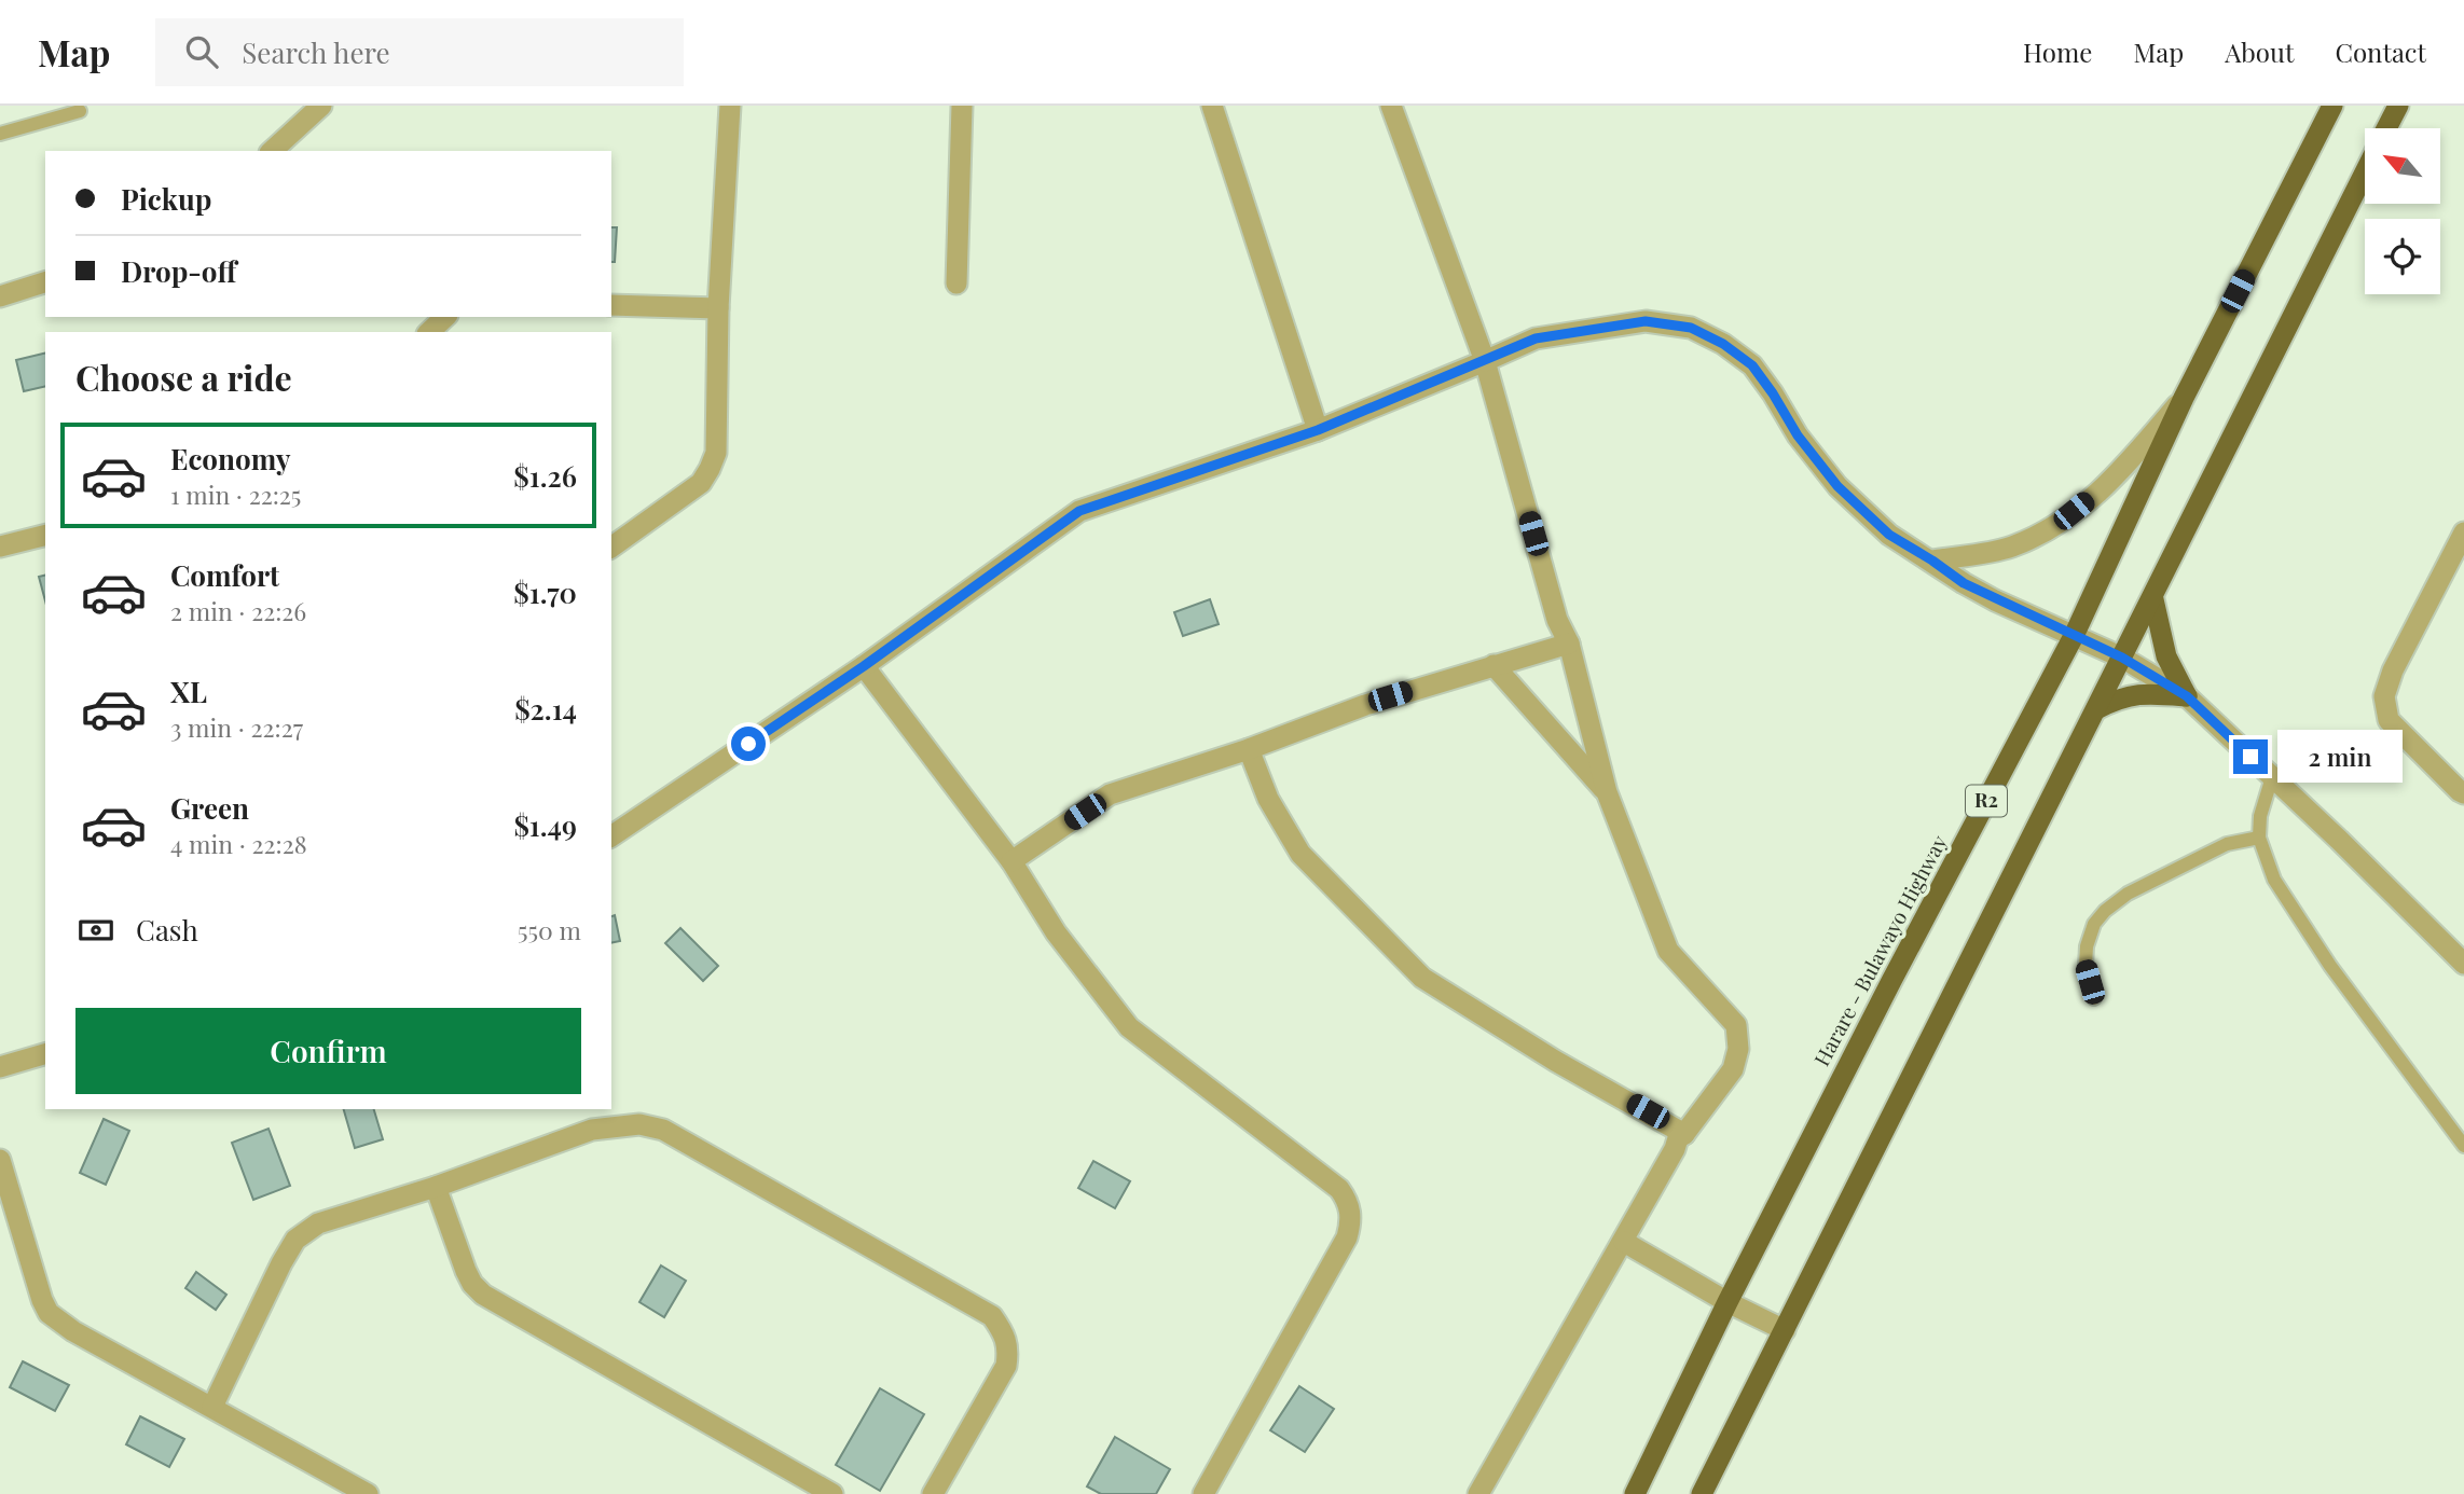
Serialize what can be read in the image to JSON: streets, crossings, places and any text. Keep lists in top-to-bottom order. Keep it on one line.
{"streets":{"highway":["R2","Harare - Bulawayo Highway"]},"north":"top left","page":{"header":"Map","search":"Search here","nav":["Home","Map","About","Contact"],"banner":["Pickup","Drop-off"],"heading":"Choose a ride","list":[{"name":"Economy","note":"1 min · 22:25","value":"$1.26"},{"name":"Comfort","note":"2 min · 22:26","value":"$1.70"},{"name":"XL","note":"3 min · 22:27","value":"$2.14"},{"name":"Green","note":"4 min · 22:28","value":"$1.49"}],"bubble":"2 min","pay":["Cash","550 m"],"buttons":"Confirm"}}
